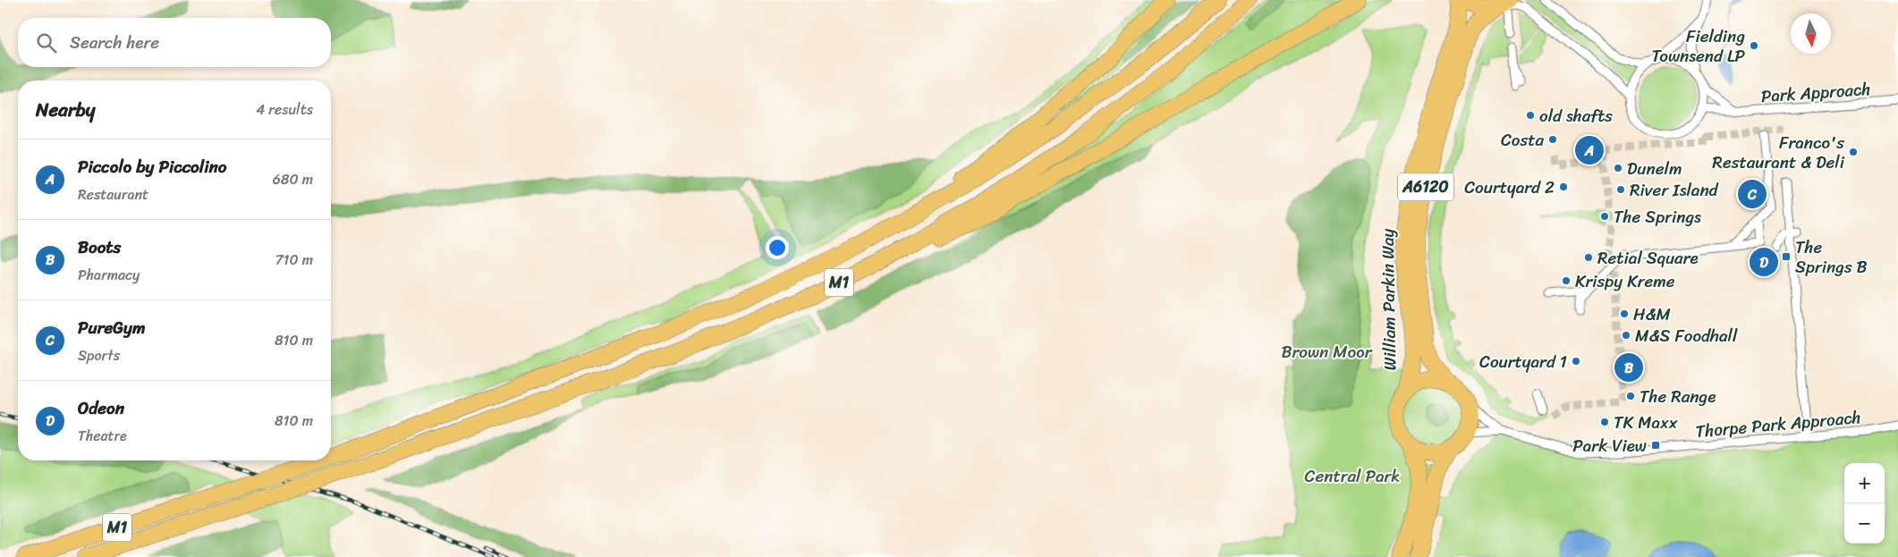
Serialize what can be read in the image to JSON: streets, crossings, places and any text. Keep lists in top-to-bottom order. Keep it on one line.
{"streets":{"highway":["A6120","M1","William Parkin Way"],"street":["Park Approach","Thorpe Park Approach"]},"crossings":[["William Parkin Way","Thorpe Park Approach"]],"parks":["Brown Moor","Central Park"],"places":{"other":["Fielding Townsend LP","old shafts","Costa","Franco's Restaurant & Deli","Dunelm","Courtyard 2","River Island","The Springs","Retial Square","Krispy Kreme","H&M","M&S Foodhall","Courtyard 1","The Range","TK Maxx"],"transit":["The Springs B","Park View"]},"north":"bottom","page":{"search":"Search here","heading":["Nearby","4 results"],"pins":["A","C","D","B"],"list":[{"mark":"A","name":"Piccolo by Piccolino","note":"Restaurant","value":"680 m"},{"mark":"B","name":"Boots","note":"Pharmacy","value":"710 m"},{"mark":"C","name":"PureGym","note":"Sports","value":"810 m"},{"mark":"D","name":"Odeon","note":"Theatre","value":"810 m"}],"map_buttons":["+","−"]}}
